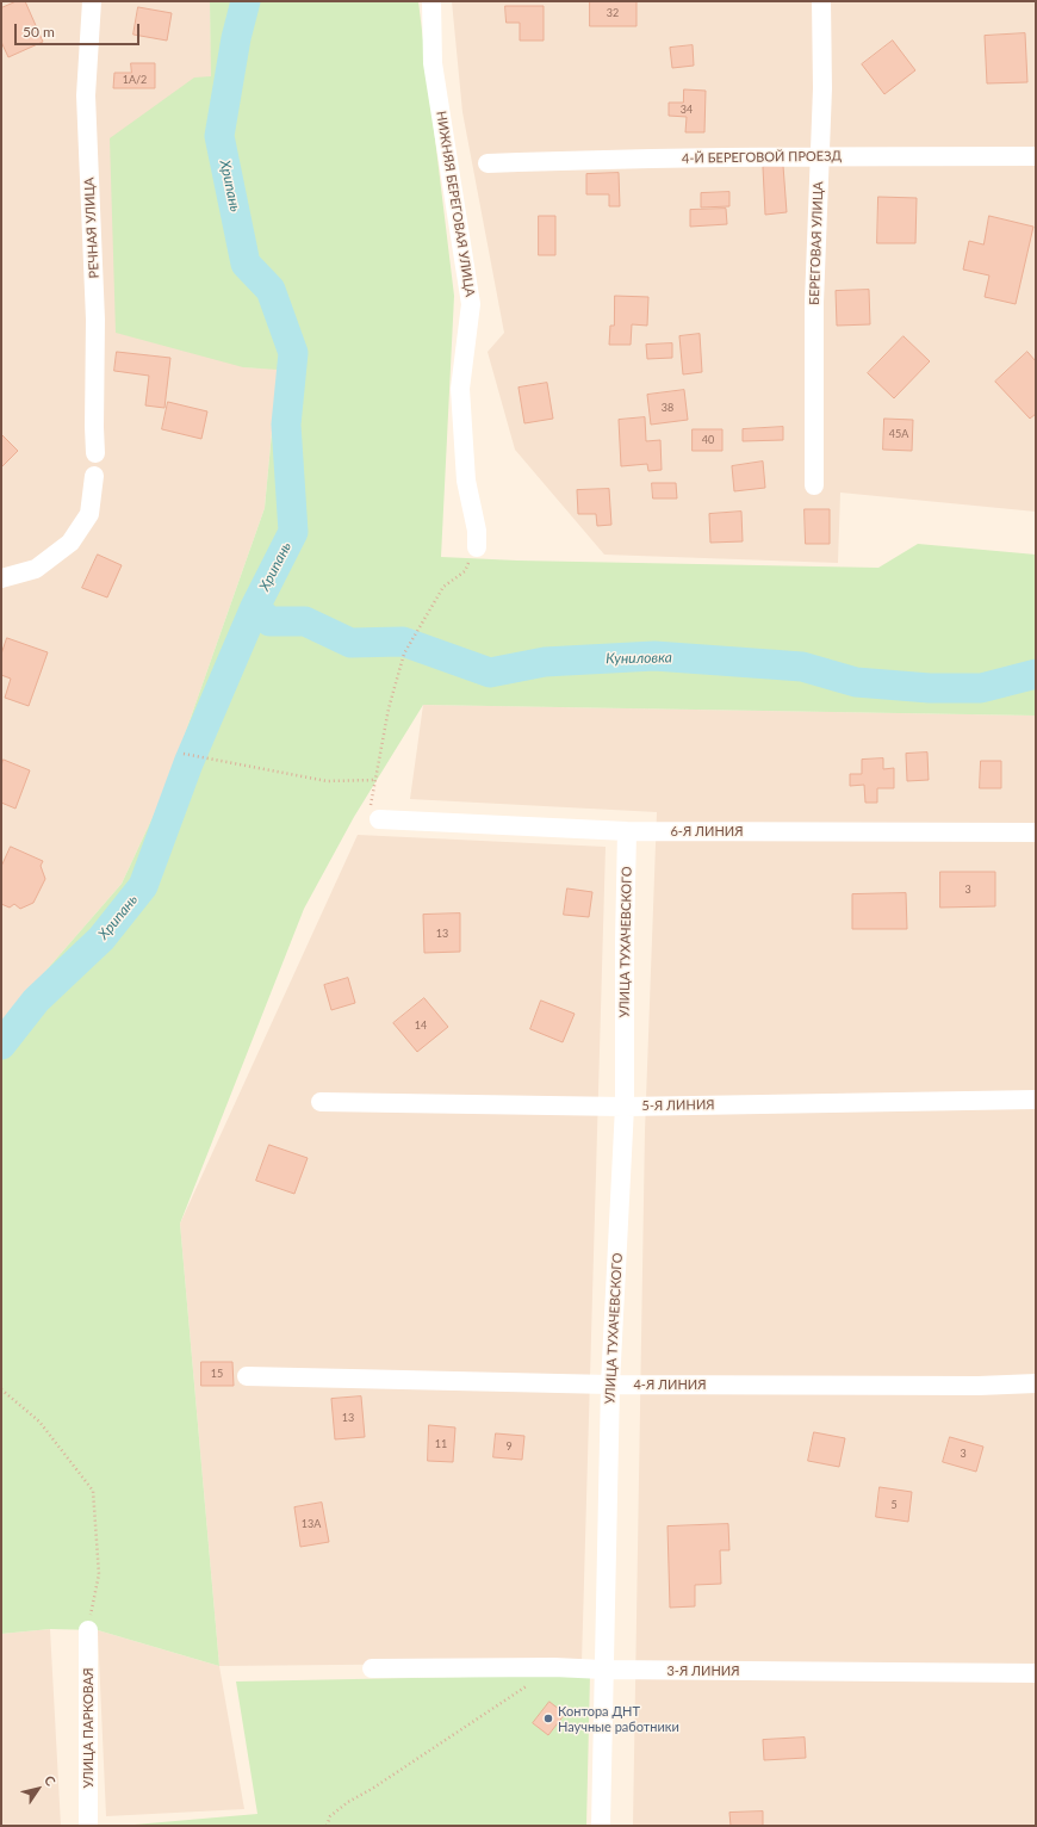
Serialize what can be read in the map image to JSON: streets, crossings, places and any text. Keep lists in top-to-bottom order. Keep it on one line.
{"streets":{"street":["4-Й БЕРЕГОВОЙ ПРОЕЗД","НИЖНЯЯ БЕРЕГОВАЯ УЛИЦА","РЕЧНАЯ УЛИЦА","БЕРЕГОВАЯ УЛИЦА","6-Я ЛИНИЯ","УЛИЦА ТУХАЧЕВСКОГО","5-Я ЛИНИЯ","4-Я ЛИНИЯ","3-Я ЛИНИЯ","УЛИЦА ПАРКОВАЯ"]},"crossings":[["4-Й БЕРЕГОВОЙ ПРОЕЗД","БЕРЕГОВАЯ УЛИЦА"],["6-Я ЛИНИЯ","УЛИЦА ТУХАЧЕВСКОГО"],["УЛИЦА ТУХАЧЕВСКОГО","5-Я ЛИНИЯ"],["УЛИЦА ТУХАЧЕВСКОГО","4-Я ЛИНИЯ"],["УЛИЦА ТУХАЧЕВСКОГО","3-Я ЛИНИЯ"]],"water":["Хрипань","Куниловка"],"places":["Контора ДНТ Научные работники"],"house_numbers":["32","1А/2","34","38","45А","40","3","13","14","15","13","11","9","3","5","13А"],"scale_bar":"50 m","north":"top right"}
